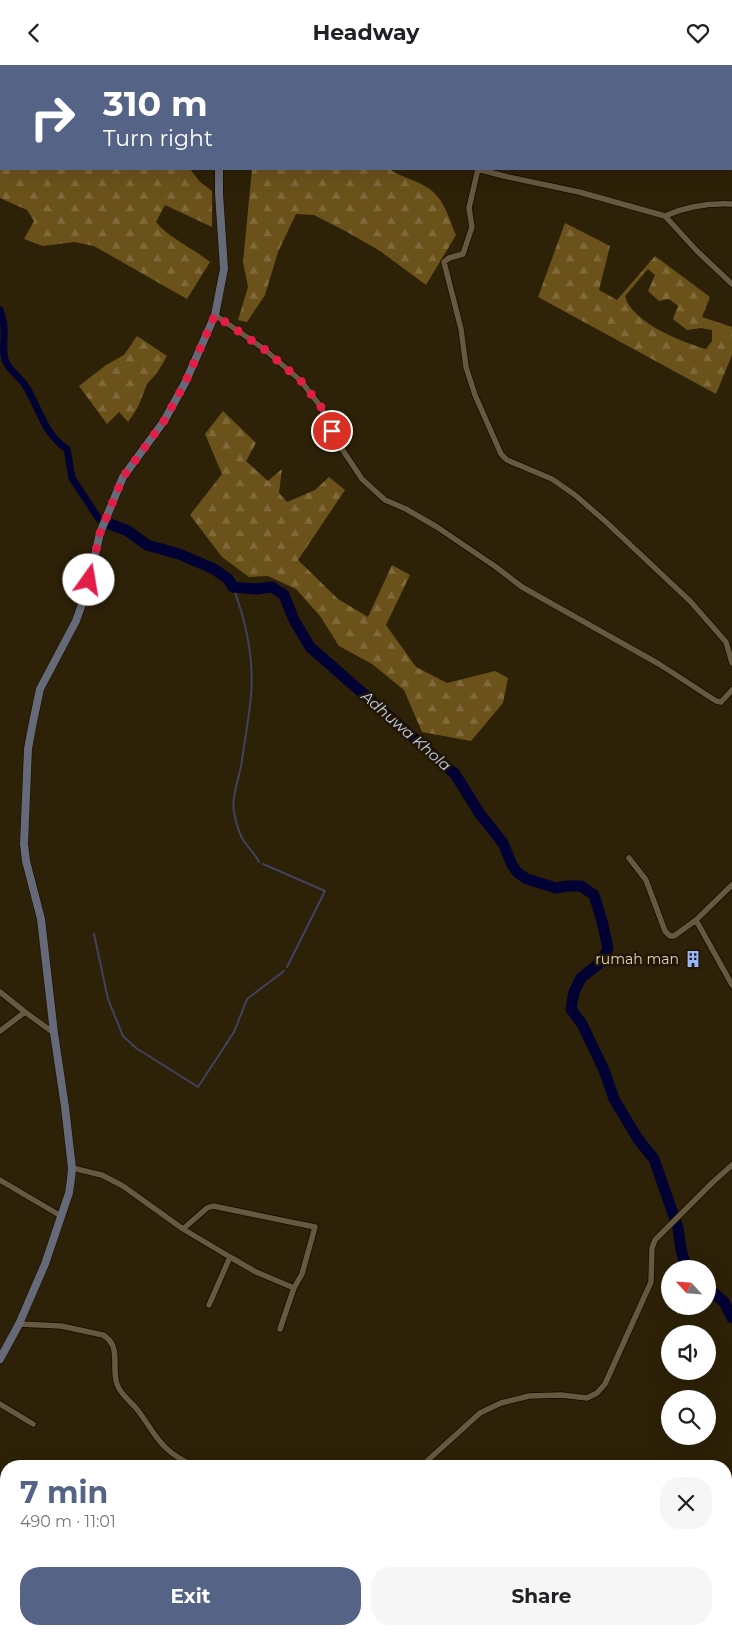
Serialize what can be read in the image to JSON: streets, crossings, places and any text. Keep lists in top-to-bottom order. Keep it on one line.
{"water":["Adhuwa Khola"],"places":{"building":["rumah man"]},"north":"top left","page":{"header":"Headway","turn":["310 m","Turn right"],"heading":["7 min","490 m · 11:01"],"buttons":["Exit","Share"]}}
